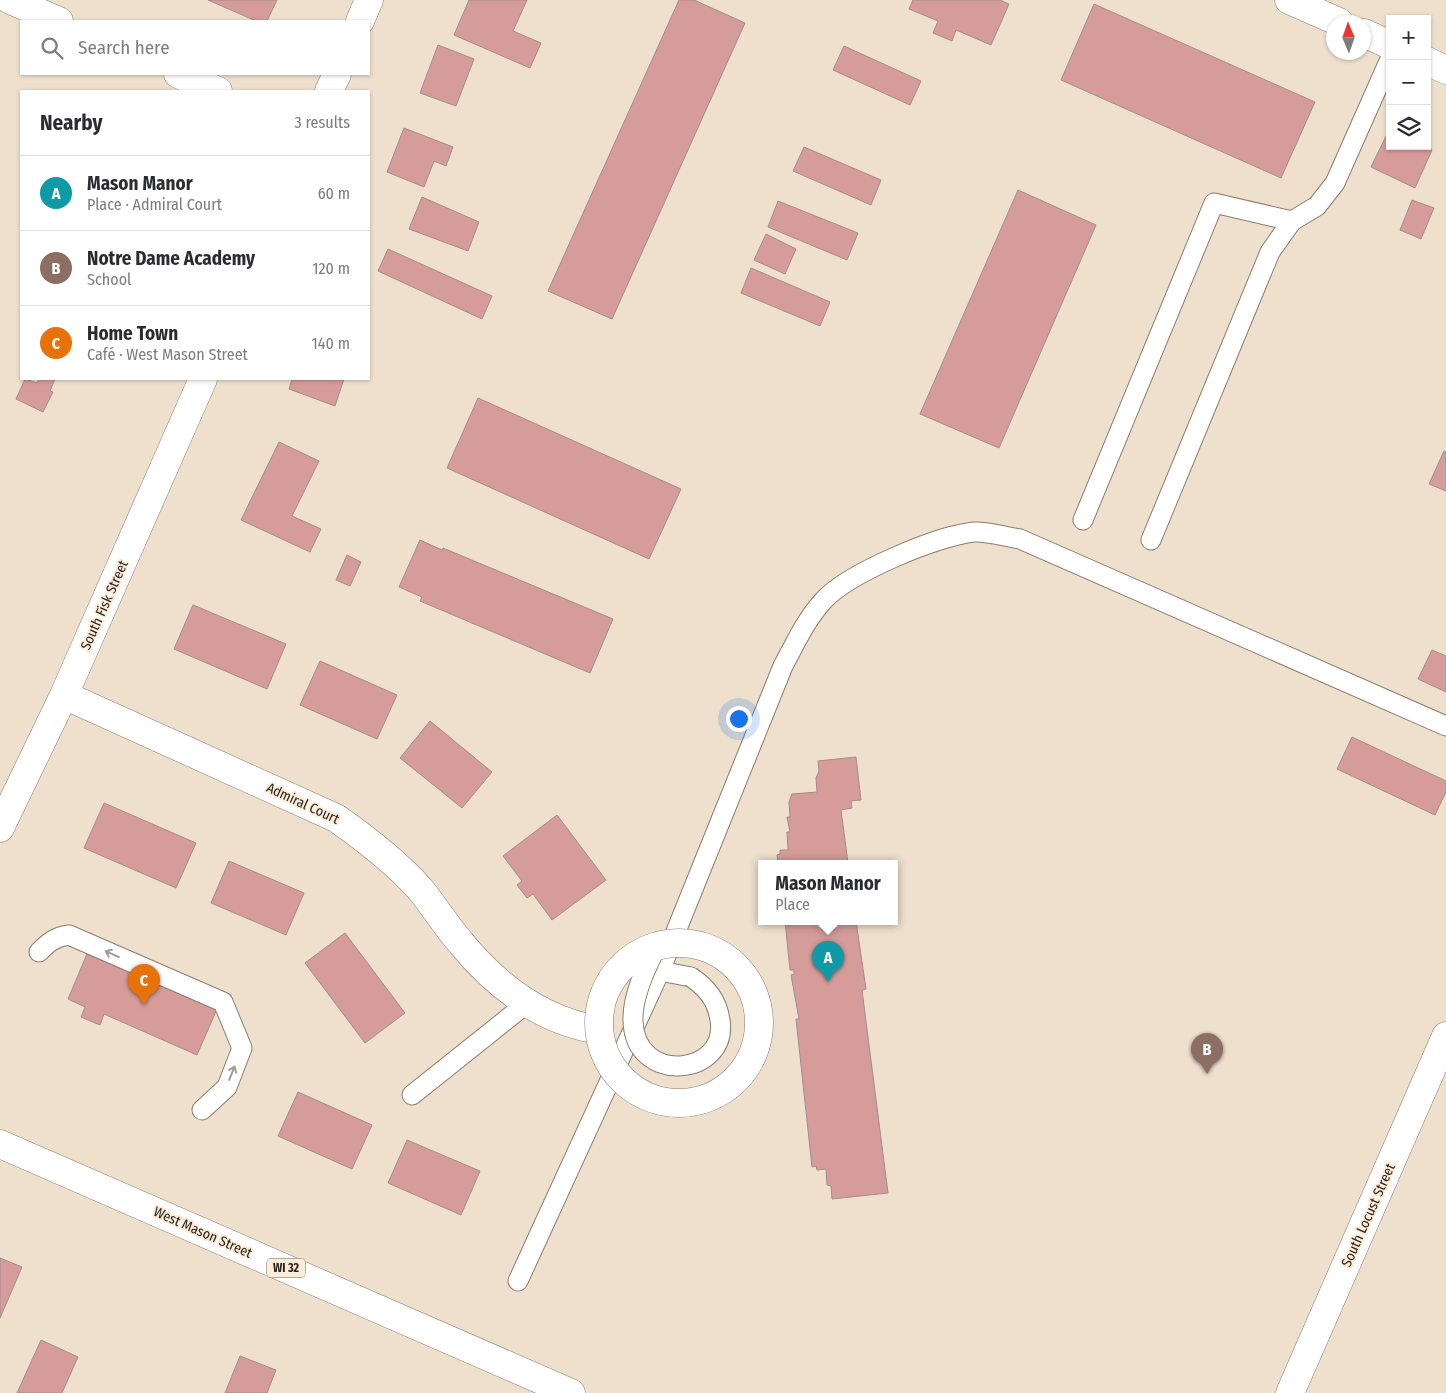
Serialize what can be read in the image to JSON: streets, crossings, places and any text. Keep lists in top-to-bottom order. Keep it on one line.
{"streets":{"street":["South Fisk Street","Admiral Court","South Locust Street","West Mason Street","WI 32"]},"crossings":[["South Fisk Street","Admiral Court"]],"north":"top","page":{"map_buttons":["+","−"],"search":"Search here","heading":["Nearby","3 results"],"list":[{"mark":"A","name":"Mason Manor","note":"Place · Admiral Court","value":"60 m"},{"mark":"B","name":"Notre Dame Academy","note":"School","value":"120 m"},{"mark":"C","name":"Home Town","note":"Café · West Mason Street","value":"140 m"}],"popup":["Mason Manor","Place"],"pins":["A","C","B"]}}
